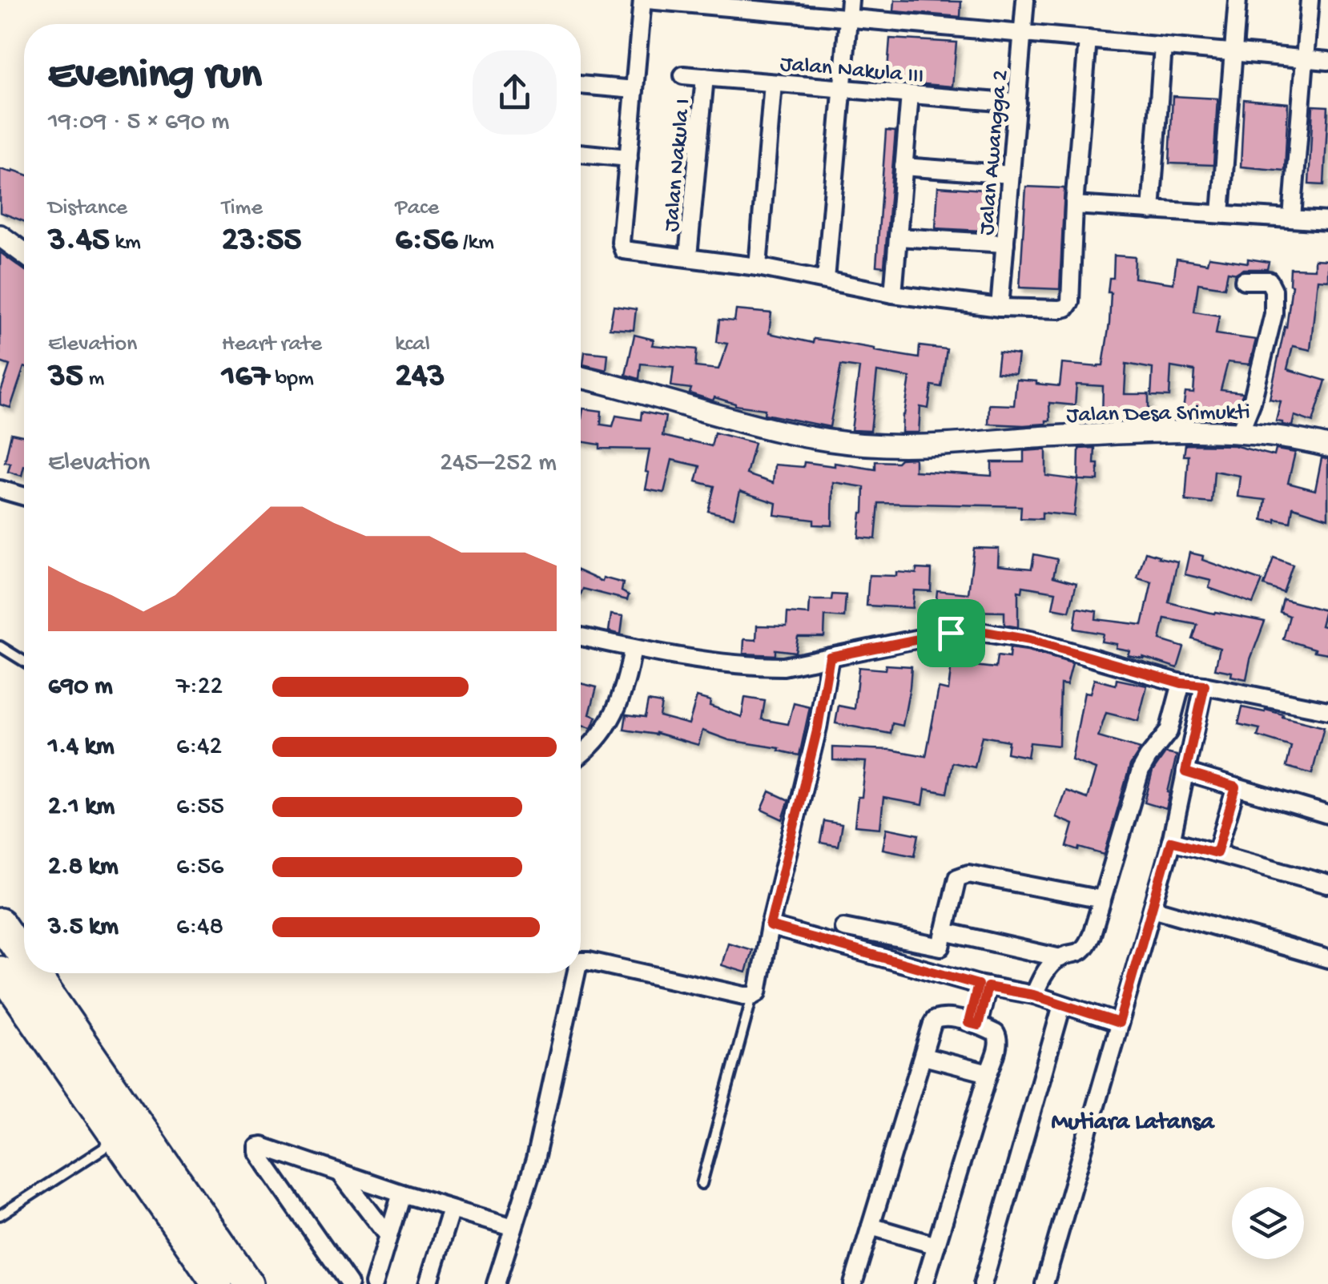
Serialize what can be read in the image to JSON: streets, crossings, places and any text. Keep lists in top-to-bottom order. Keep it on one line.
{"streets":{"street":["Jalan Nakula III","Jalan Awangga 2","Jalan Nakula I","Jalan Desa Srimukti"]},"crossings":[["Jalan Nakula III","Jalan Awangga 2"],["Jalan Nakula III","Jalan Nakula I"]],"districts":["Mutiara Latansa"],"page":{"heading":["Evening run","19:09 · 5 × 690 m"],"stats":[["Distance","3.45 km"],["Time","23:55"],["Pace","6:56 /km"],["Elevation","35 m"],["Heart rate","167 bpm"],["kcal","243"]],"chart":["Elevation","245–252 m"],"list":[{"name":"690 m","note":"7:22"},{"name":"1.4 km","note":"6:42"},{"name":"2.1 km","note":"6:55"},{"name":"2.8 km","note":"6:56"},{"name":"3.5 km","note":"6:48"}]}}
